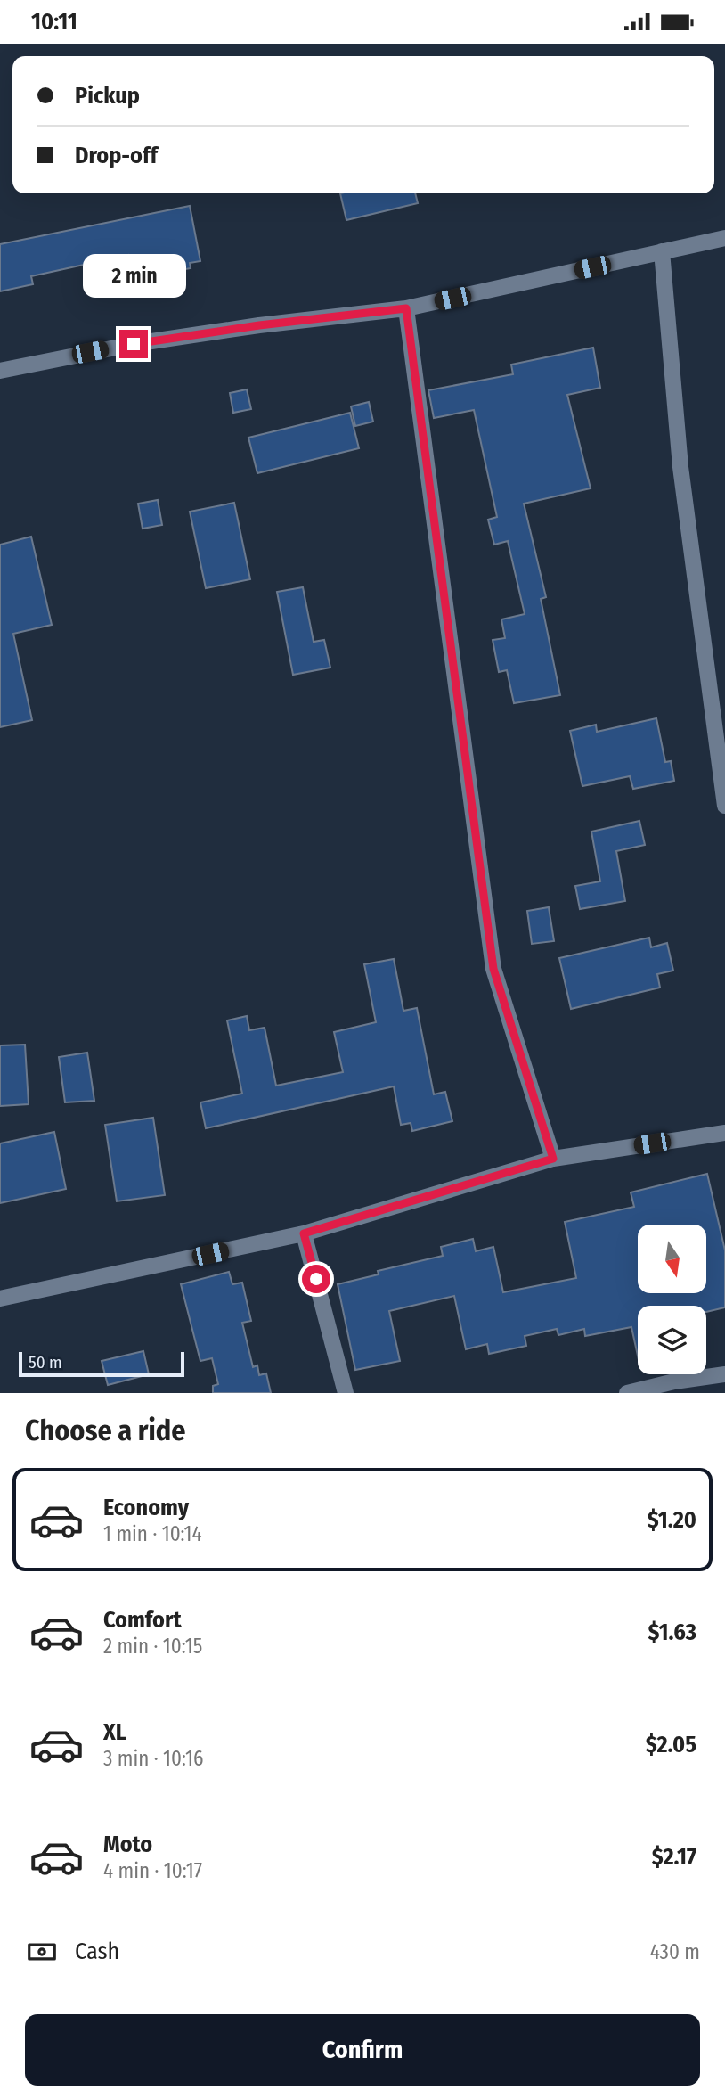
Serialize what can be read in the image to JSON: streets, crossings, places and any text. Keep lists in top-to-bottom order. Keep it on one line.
{"scale_bar":"50 m","north":"bottom","page":{"status":"10:11","banner":["Pickup","Drop-off"],"bubble":"2 min","scale":"50 m","heading":"Choose a ride","list":[{"name":"Economy","note":"1 min · 10:14","value":"$1.20"},{"name":"Comfort","note":"2 min · 10:15","value":"$1.63"},{"name":"XL","note":"3 min · 10:16","value":"$2.05"},{"name":"Moto","note":"4 min · 10:17","value":"$2.17"}],"pay":["Cash","430 m"],"buttons":"Confirm"}}
